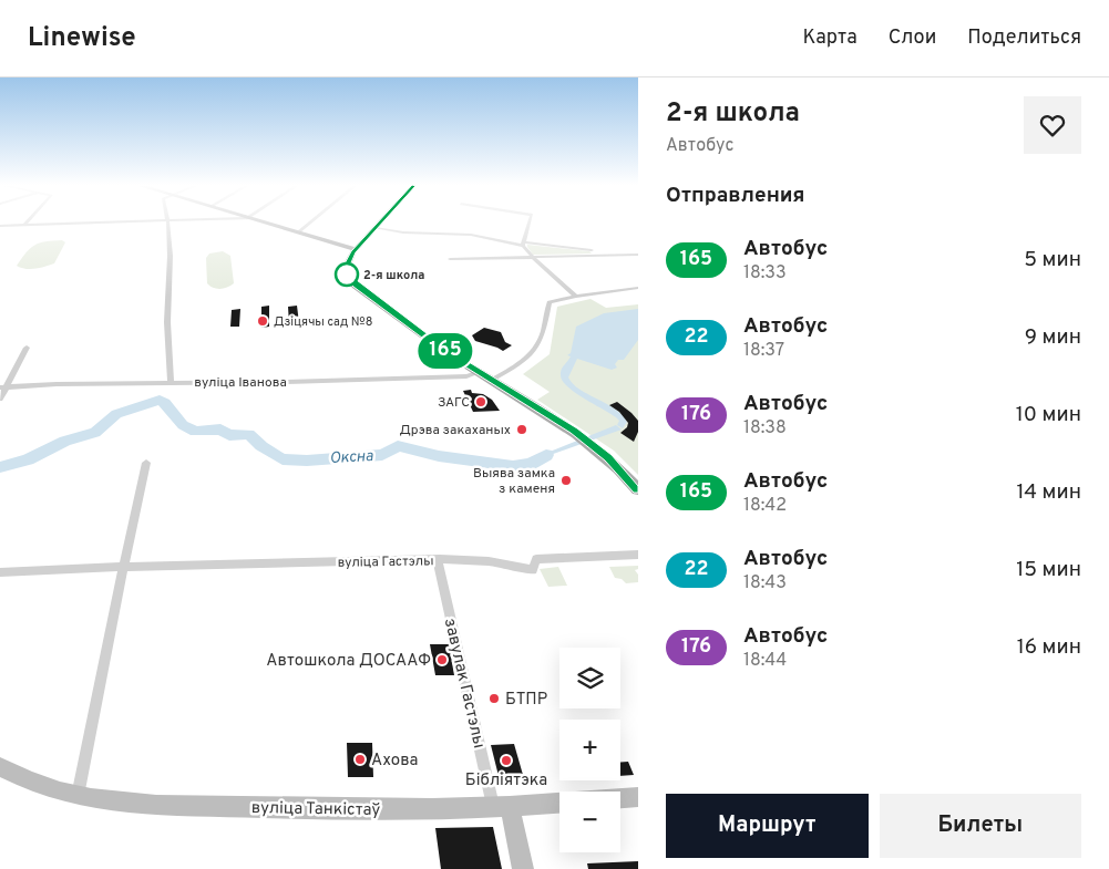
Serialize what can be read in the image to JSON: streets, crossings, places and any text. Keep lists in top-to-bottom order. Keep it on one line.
{"streets":{"street":["вуліца Іванова","вуліца Гастэлы","завулак Гастэлы","вуліца Танкістаў"]},"crossings":[["вуліца Гастэлы","завулак Гастэлы"],["завулак Гастэлы","вуліца Танкістаў"]],"water":["Оксна"],"places":["2-я школа","Дзіцячы сад №8","ЗАГС","Дрэва закаханых","Выява замка з каменя","Автошкола ДОСААФ","БТПР","Ахова","Бібліятэка"],"lines":["bus line 165"],"page":{"header":"Linewise","nav":["Карта","Слои","Поделиться"],"on_map":"165","heading":[["2-я школа","Автобус"],"Отправления"],"list":[{"mark":"165","name":"Автобус","note":"18:33","value":"5 мин"},{"mark":"22","name":"Автобус","note":"18:37","value":"9 мин"},{"mark":"176","name":"Автобус","note":"18:38","value":"10 мин"},{"mark":"165","name":"Автобус","note":"18:42","value":"14 мин"},{"mark":"22","name":"Автобус","note":"18:43","value":"15 мин"},{"mark":"176","name":"Автобус","note":"18:44","value":"16 мин"}],"map_buttons":["+","−"],"buttons":["Маршрут","Билеты"]}}
